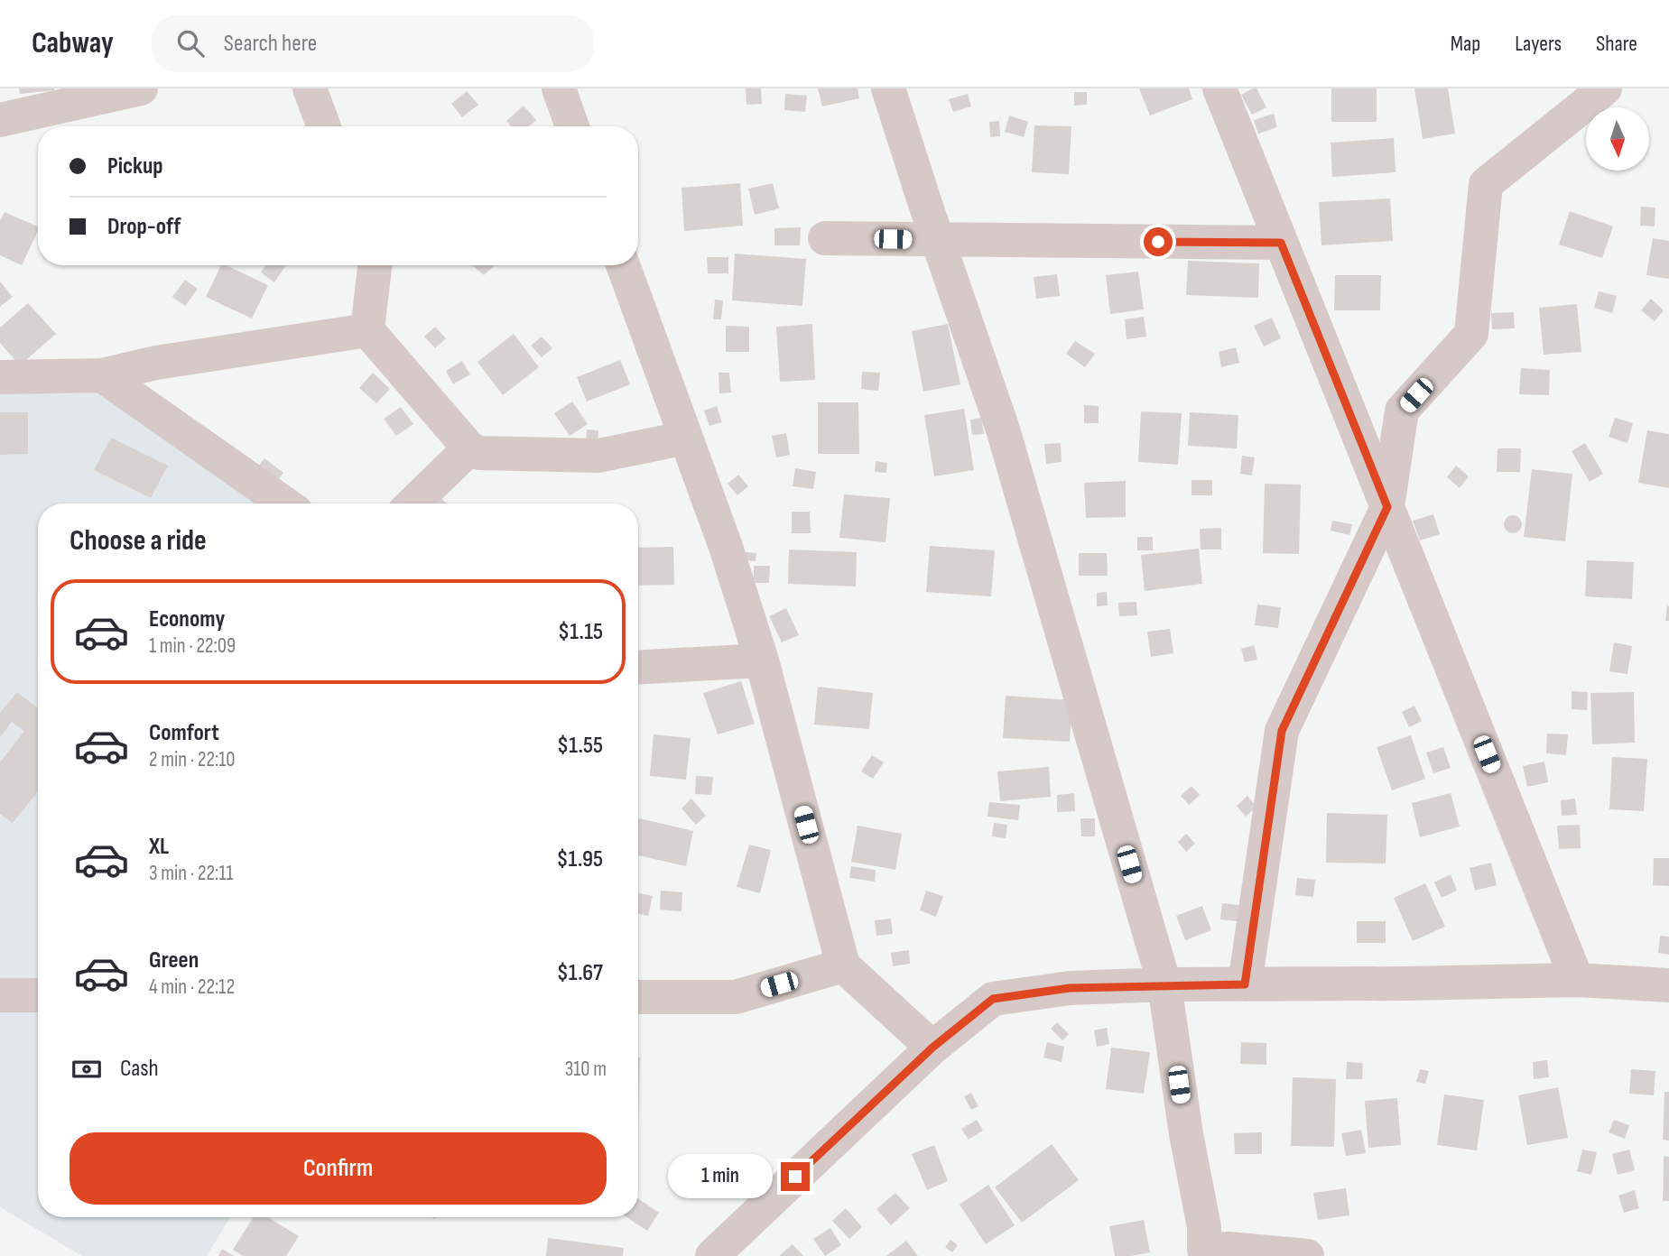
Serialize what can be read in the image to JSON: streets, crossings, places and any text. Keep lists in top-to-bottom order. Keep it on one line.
{"north":"bottom","page":{"header":"Cabway","search":"Search here","nav":["Map","Layers","Share"],"banner":["Pickup","Drop-off"],"heading":"Choose a ride","list":[{"name":"Economy","note":"1 min · 22:09","value":"$1.15"},{"name":"Comfort","note":"2 min · 22:10","value":"$1.55"},{"name":"XL","note":"3 min · 22:11","value":"$1.95"},{"name":"Green","note":"4 min · 22:12","value":"$1.67"}],"pay":["Cash","310 m"],"buttons":"Confirm","bubble":"1 min"}}
